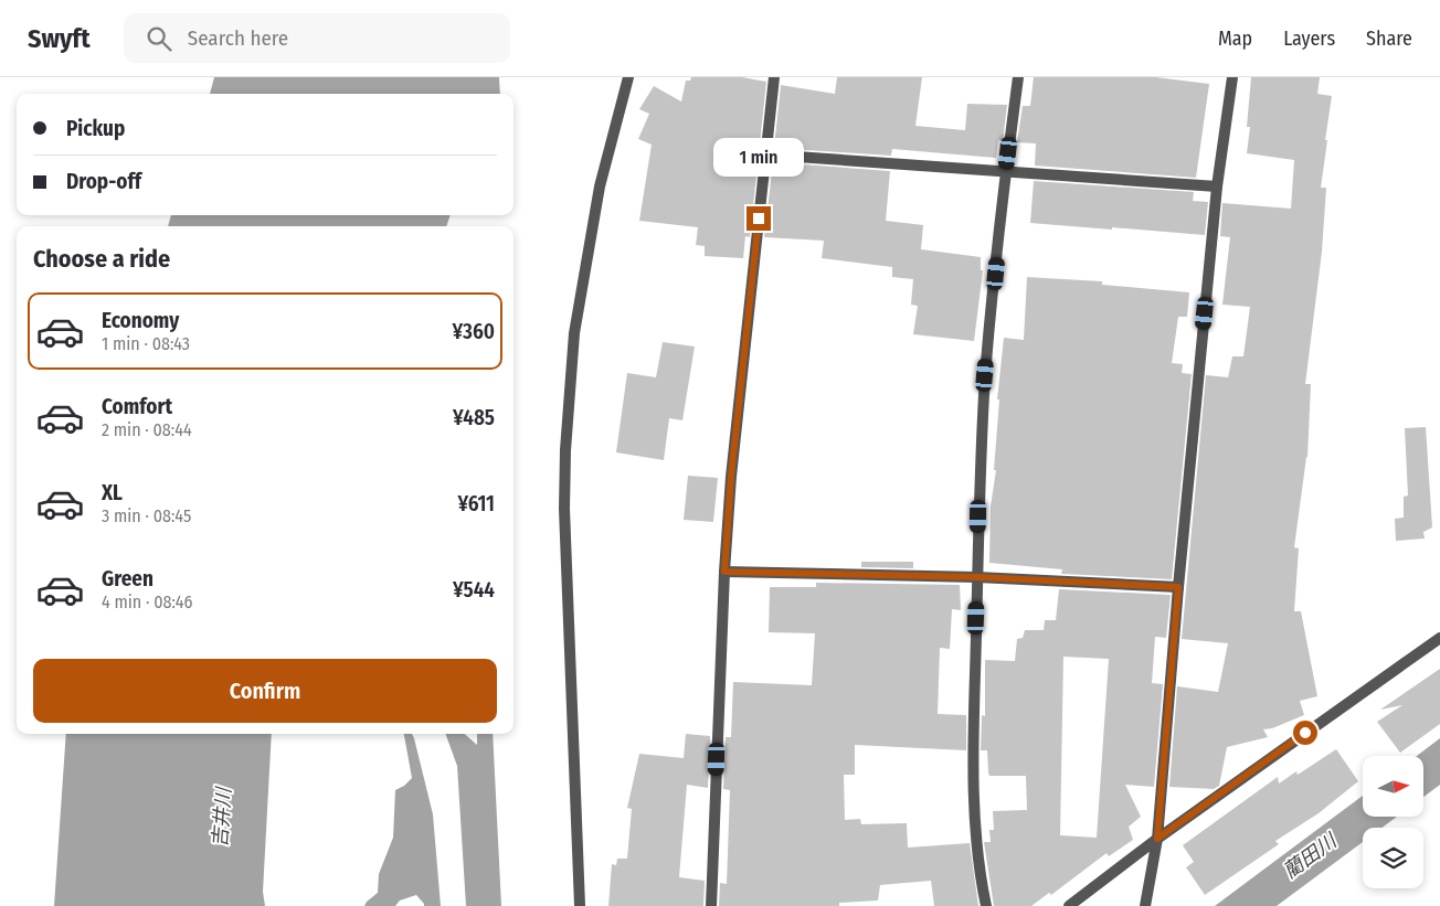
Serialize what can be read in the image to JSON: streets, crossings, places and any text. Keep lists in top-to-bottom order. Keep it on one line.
{"water":["吉井川","藺田川"],"north":"right","page":{"header":"Swyft","search":"Search here","nav":["Map","Layers","Share"],"banner":["Pickup","Drop-off"],"bubble":"1 min","heading":"Choose a ride","list":[{"name":"Economy","note":"1 min · 08:43","value":"¥360"},{"name":"Comfort","note":"2 min · 08:44","value":"¥485"},{"name":"XL","note":"3 min · 08:45","value":"¥611"},{"name":"Green","note":"4 min · 08:46","value":"¥544"}],"buttons":"Confirm"}}
